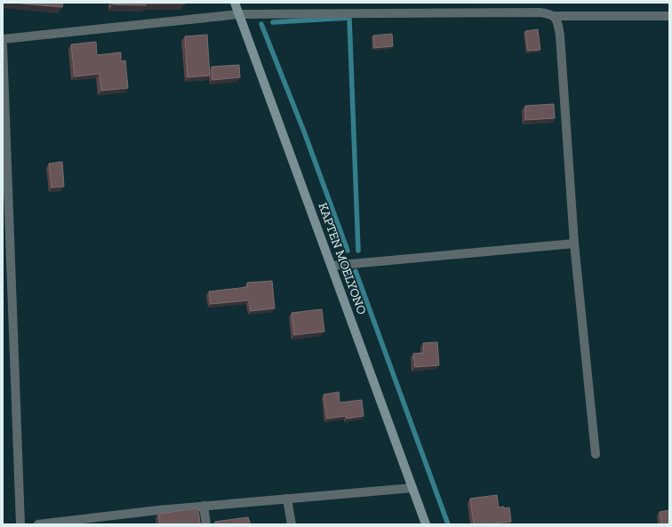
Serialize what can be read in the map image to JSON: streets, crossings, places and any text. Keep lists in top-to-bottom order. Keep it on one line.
{"streets":{"street":["KAPTEN MOELYONO"]}}
